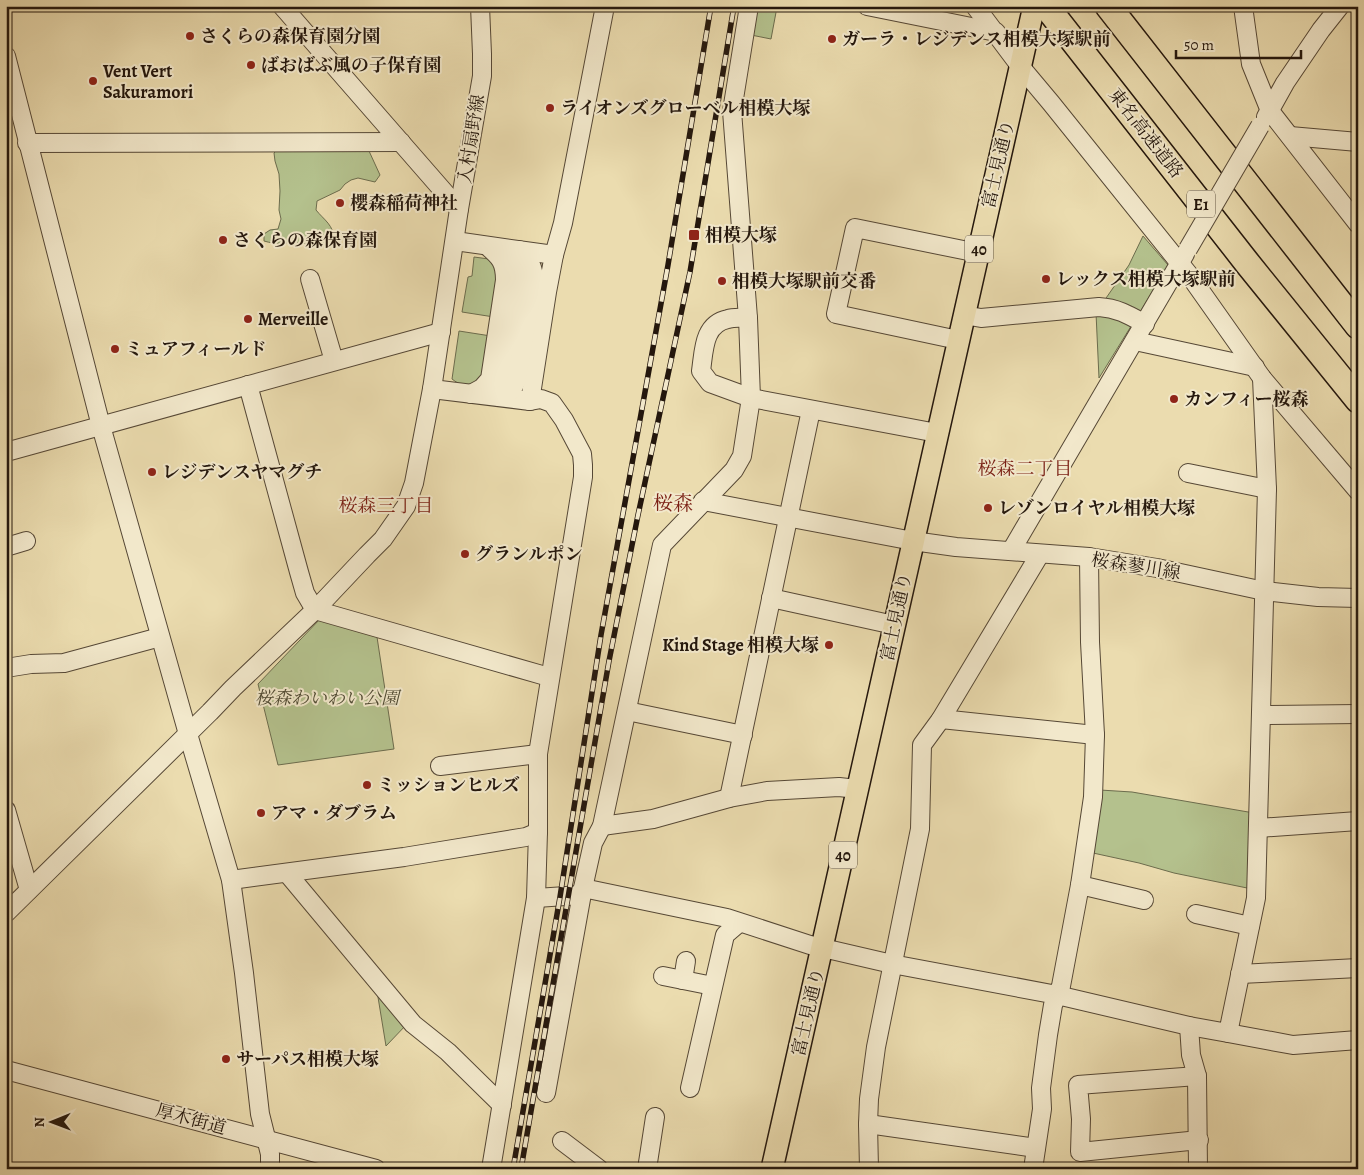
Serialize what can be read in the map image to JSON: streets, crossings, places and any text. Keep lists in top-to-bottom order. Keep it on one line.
{"streets":{"highway":["東名高速道路","E1"],"main road":["富士見通り","40"],"street":["入村扇野線","桜森蓼川線","厚木街道"]},"crossings":[["富士見通り","40"],["富士見通り","桜森蓼川線"]],"districts":["桜森二丁目","桜森","桜森三丁目"],"parks":["桜森わいわい公園"],"places":{"other":["さくらの森保育園分園","ガーラ・レジデンス相模大塚駅前","ばおばぶ風の子保育園","Vent Vert Sakuramori","ライオンズグローベル相模大塚","櫻森稲荷神社","さくらの森保育園","レックス相模大塚駅前","相模大塚駅前交番","Merveille","ミュアフィールド","カンフィー桜森","レジデンスヤマグチ","レゾンロイヤル相模大塚","グランルポン","Kind Stage 相模大塚","ミッションヒルズ","アマ・ダブラム","サーパス相模大塚"],"transit":["相模大塚"]},"scale_bar":"50 m","north":"left"}
